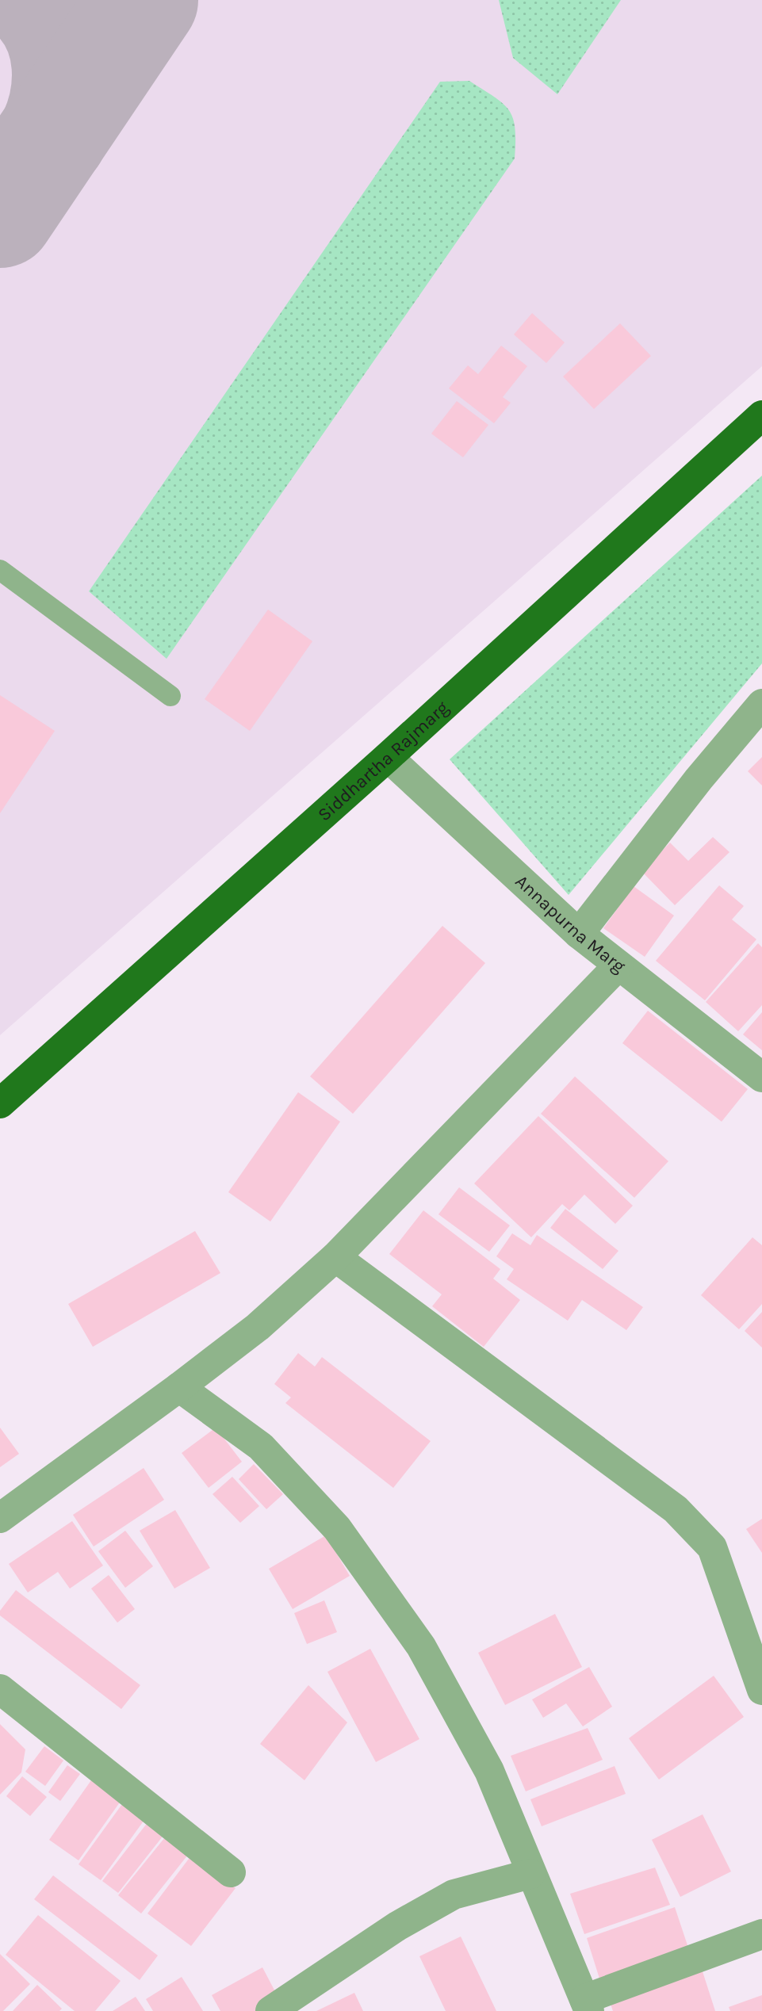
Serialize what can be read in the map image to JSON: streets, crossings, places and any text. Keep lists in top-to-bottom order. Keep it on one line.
{"streets":{"highway":["Siddhartha Rajmarg"],"street":["Annapurna Marg"]},"crossings":[["Siddhartha Rajmarg","Annapurna Marg"]]}
